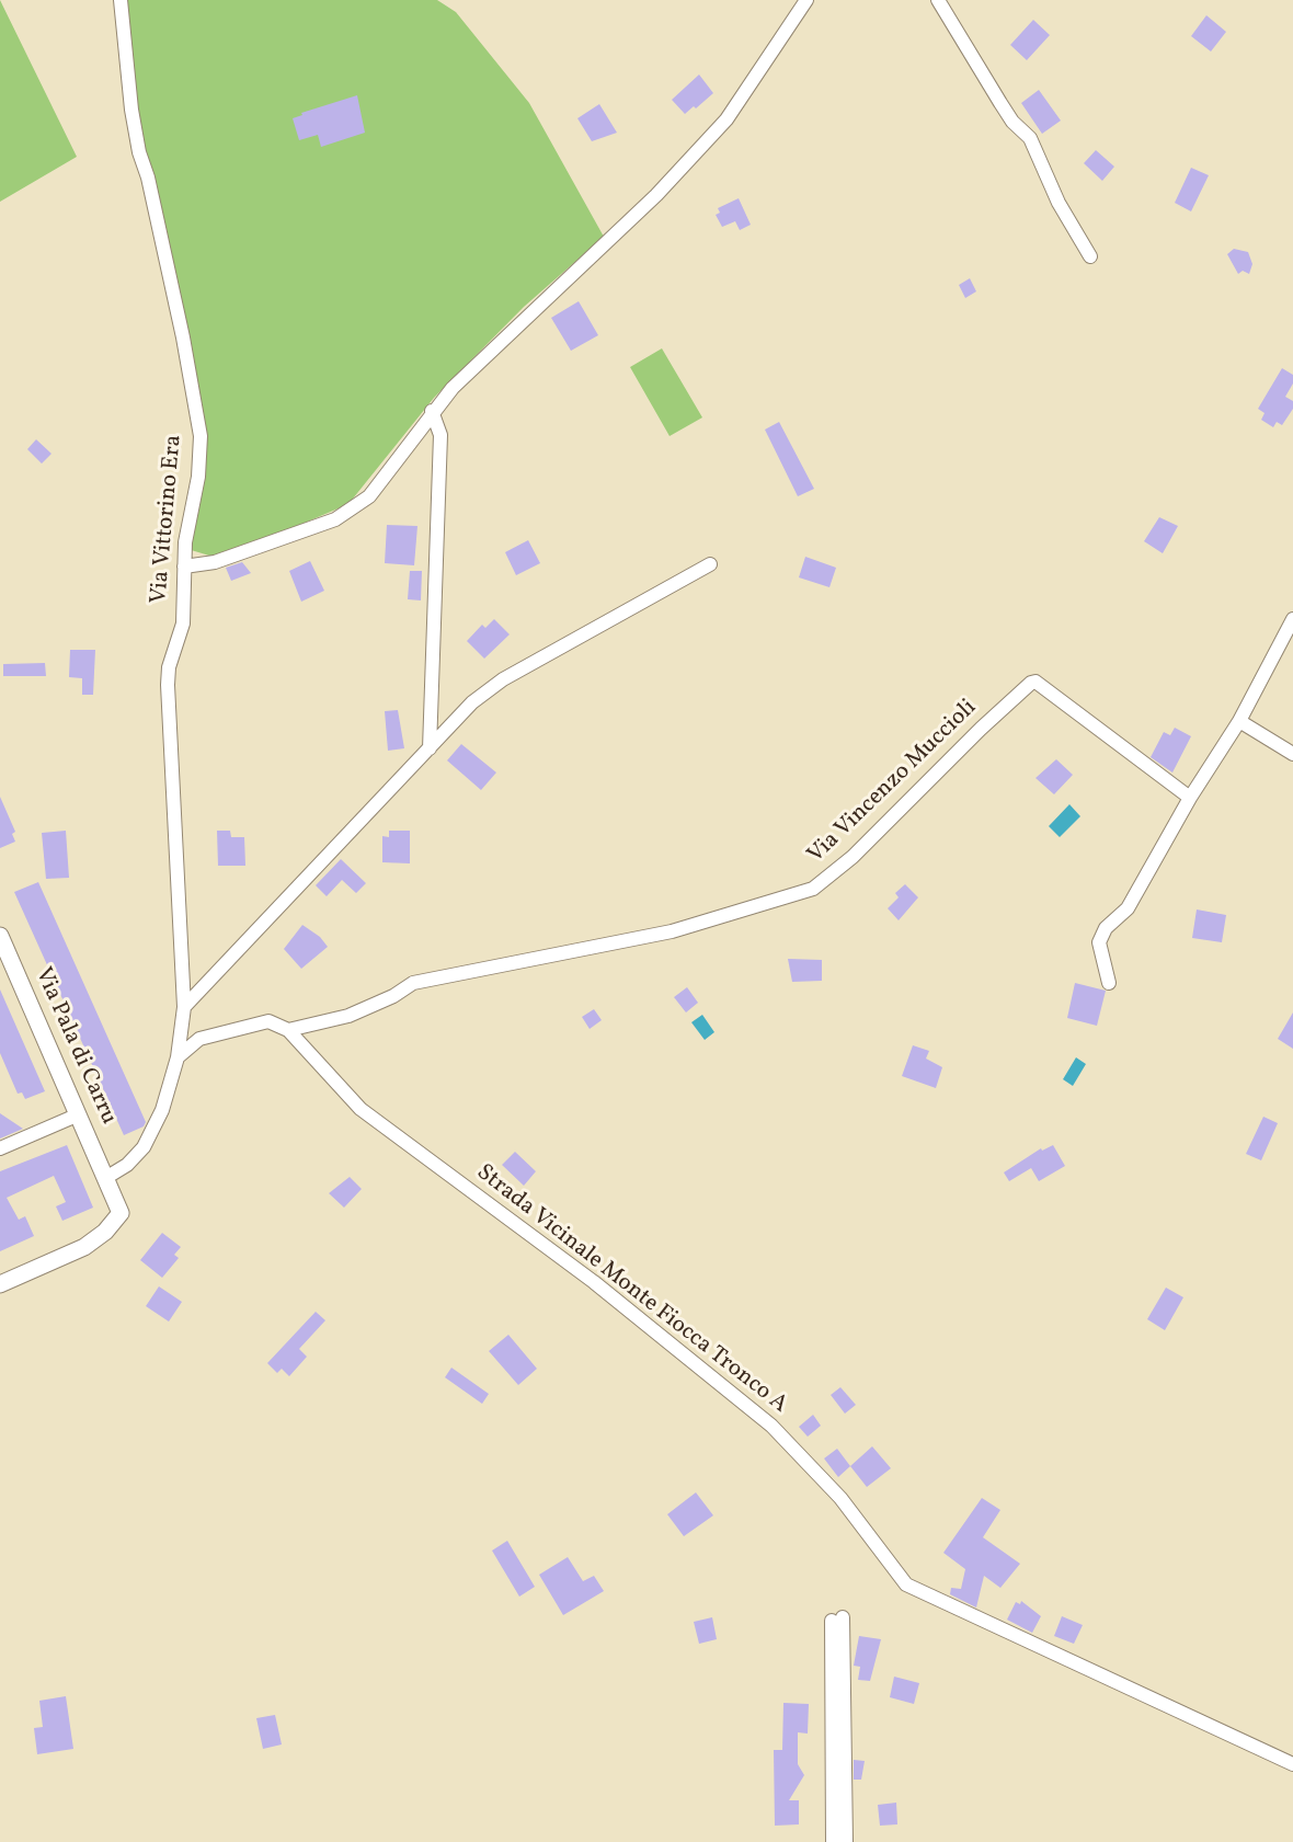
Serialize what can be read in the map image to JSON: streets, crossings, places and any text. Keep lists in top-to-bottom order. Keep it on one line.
{"streets":{"street":["Via Vittorino Era","Via Vincenzo Muccioli","Via Pala di Carru","Strada Vicinale Monte Fiocca Tronco A"]},"crossings":[["Via Vittorino Era","Via Pala di Carru"],["Via Vincenzo Muccioli","Strada Vicinale Monte Fiocca Tronco A"]]}
